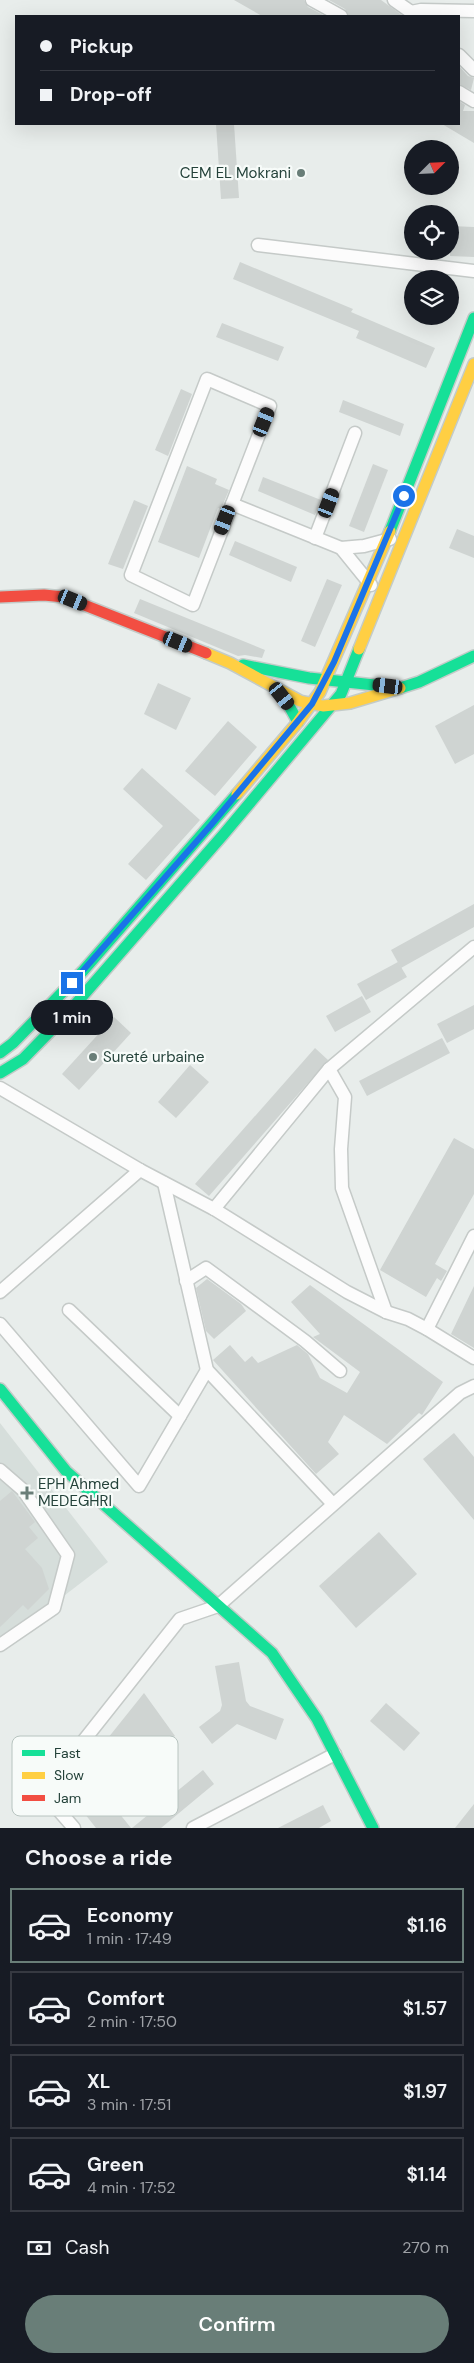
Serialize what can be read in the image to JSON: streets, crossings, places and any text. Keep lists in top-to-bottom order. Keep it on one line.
{"places":{"other":["CEM EL Mokrani","Sureté urbaine"],"health":["EPH Ahmed MEDEGHRI"]},"legend":["Fast","Slow","Jam"],"north":"top right","page":{"banner":["Pickup","Drop-off"],"bubble":"1 min","heading":"Choose a ride","list":[{"name":"Economy","note":"1 min · 17:49","value":"$1.16"},{"name":"Comfort","note":"2 min · 17:50","value":"$1.57"},{"name":"XL","note":"3 min · 17:51","value":"$1.97"},{"name":"Green","note":"4 min · 17:52","value":"$1.14"}],"pay":["Cash","270 m"],"buttons":"Confirm"}}
